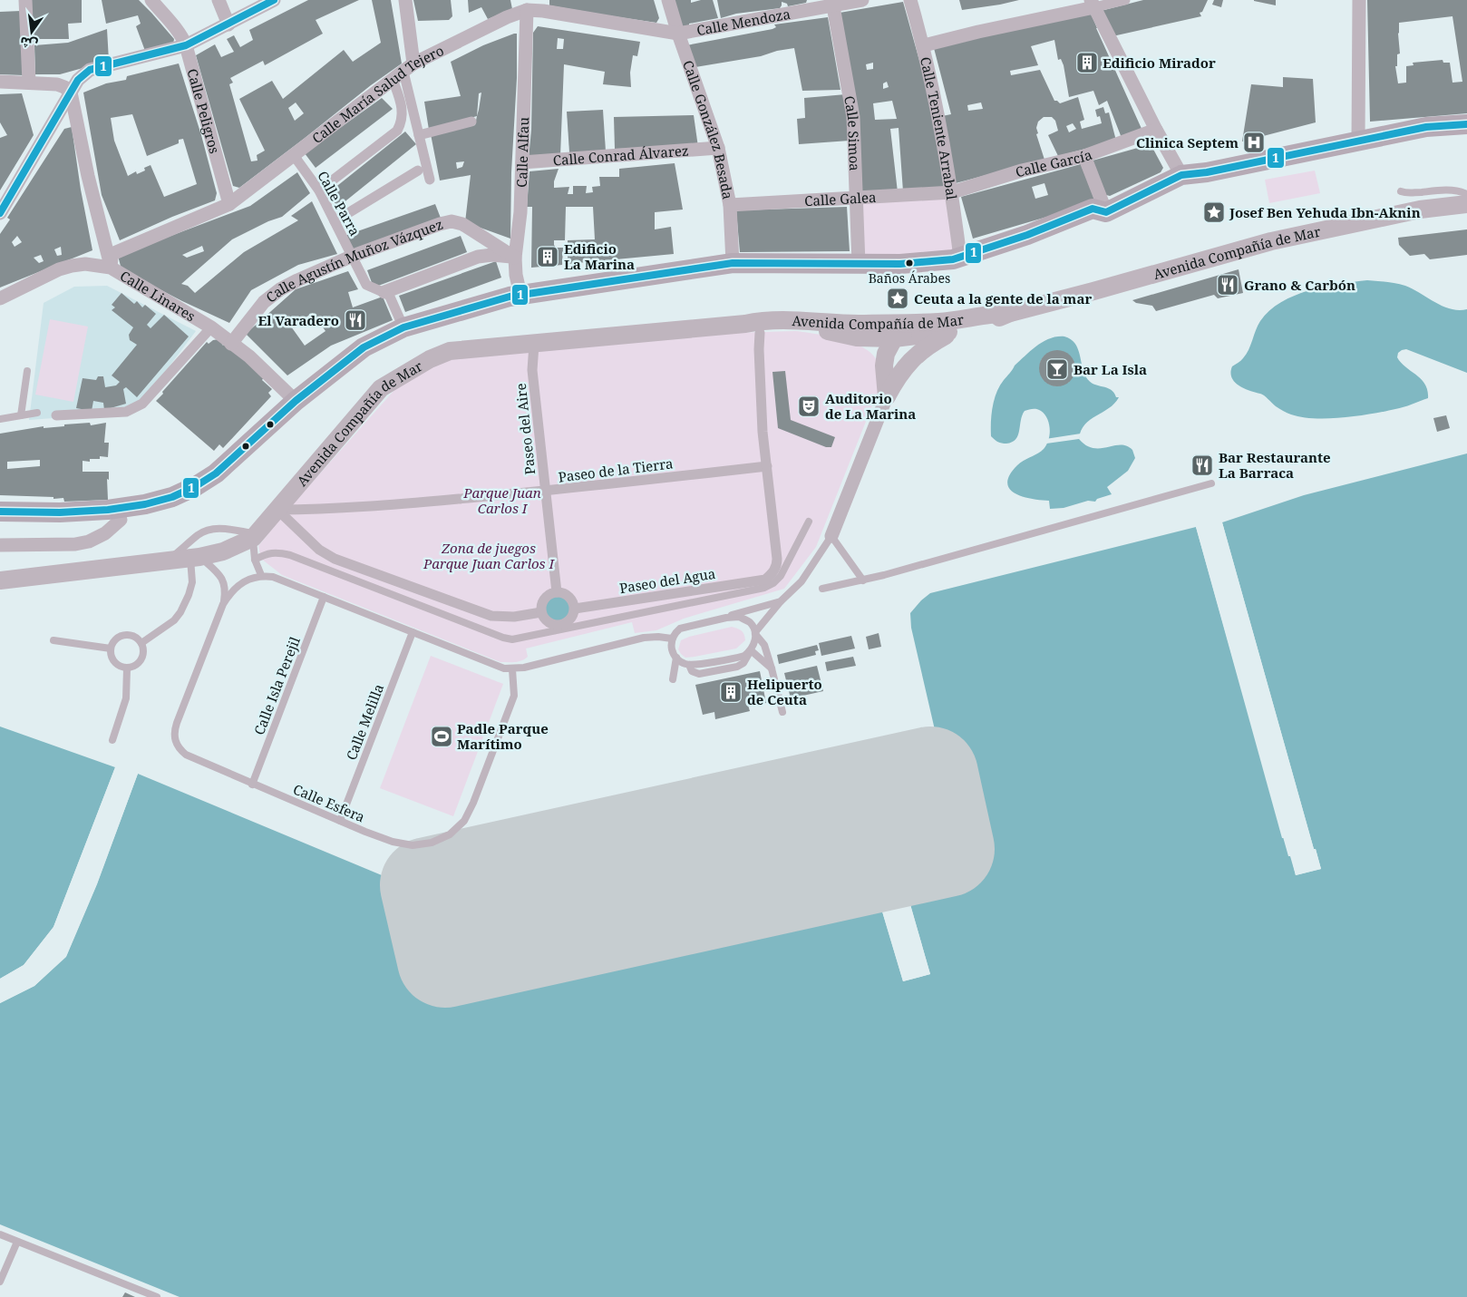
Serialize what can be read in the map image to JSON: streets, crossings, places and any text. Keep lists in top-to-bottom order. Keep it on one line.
{"streets":{"street":["Calle Mendoza","Calle María Salud Tejero","Calle Peligros","Calle Teniente Arrabal","Calle González Besada","Calle Simoa","Calle Alfau","Calle Conrad Álvarez","Calle García","Calle Galea","Calle Parra","Avenida Compañía de Mar","Calle Agustín Muñoz Vázquez","Calle Linares","Paseo del Aire","Paseo de la Tierra","Paseo del Agua"],"lane":["Calle Isla Perejil","Calle Melilla","Calle Esfera"]},"crossings":[["Calle Mendoza","Calle María Salud Tejero"],["Calle Mendoza","Calle González Besada"],["Calle Mendoza","Calle Simoa"],["Calle María Salud Tejero","Calle Peligros"],["Calle María Salud Tejero","Calle González Besada"],["Calle María Salud Tejero","Calle Alfau"],["Calle María Salud Tejero","Calle Parra"],["Calle María Salud Tejero","Calle Linares"],["Calle Teniente Arrabal","Calle García"],["Calle Teniente Arrabal","Calle Galea"],["Calle González Besada","Calle Conrad Álvarez"],["Calle González Besada","Calle Galea"],["Calle Simoa","Calle Galea"],["Calle Alfau","Calle Conrad Álvarez"],["Calle Alfau","Calle Agustín Muñoz Vázquez"],["Calle García","Calle Galea"],["Calle Parra","Calle Agustín Muñoz Vázquez"],["Avenida Compañía de Mar","Paseo del Aire"],["Avenida Compañía de Mar","Paseo de la Tierra"],["Avenida Compañía de Mar","Calle Esfera"],["Calle Agustín Muñoz Vázquez","Calle Linares"],["Paseo del Aire","Paseo de la Tierra"],["Paseo del Aire","Paseo del Agua"],["Paseo de la Tierra","Paseo del Agua"],["Calle Isla Perejil","Calle Esfera"],["Calle Melilla","Calle Esfera"]],"parks":["Parque Juan Carlos I","Zona de juegos Parque Juan Carlos I"],"places":{"building":["Edificio Mirador","Edificio La Marina","Helipuerto de Ceuta"],"hospital":["Clinica Septem"],"place":["Josef Ben Yehuda Ibn-Aknin","Ceuta a la gente de la mar"],"other":["Baños Árabes"],"restaurant":["Grano & Carbón","El Varadero","Bar Restaurante La Barraca"],"bar":["Bar La Isla"],"theatre":["Auditorio de La Marina"],"sports":["Padle Parque Marítimo"]},"lines":["transit line 1"],"north":"bottom"}
